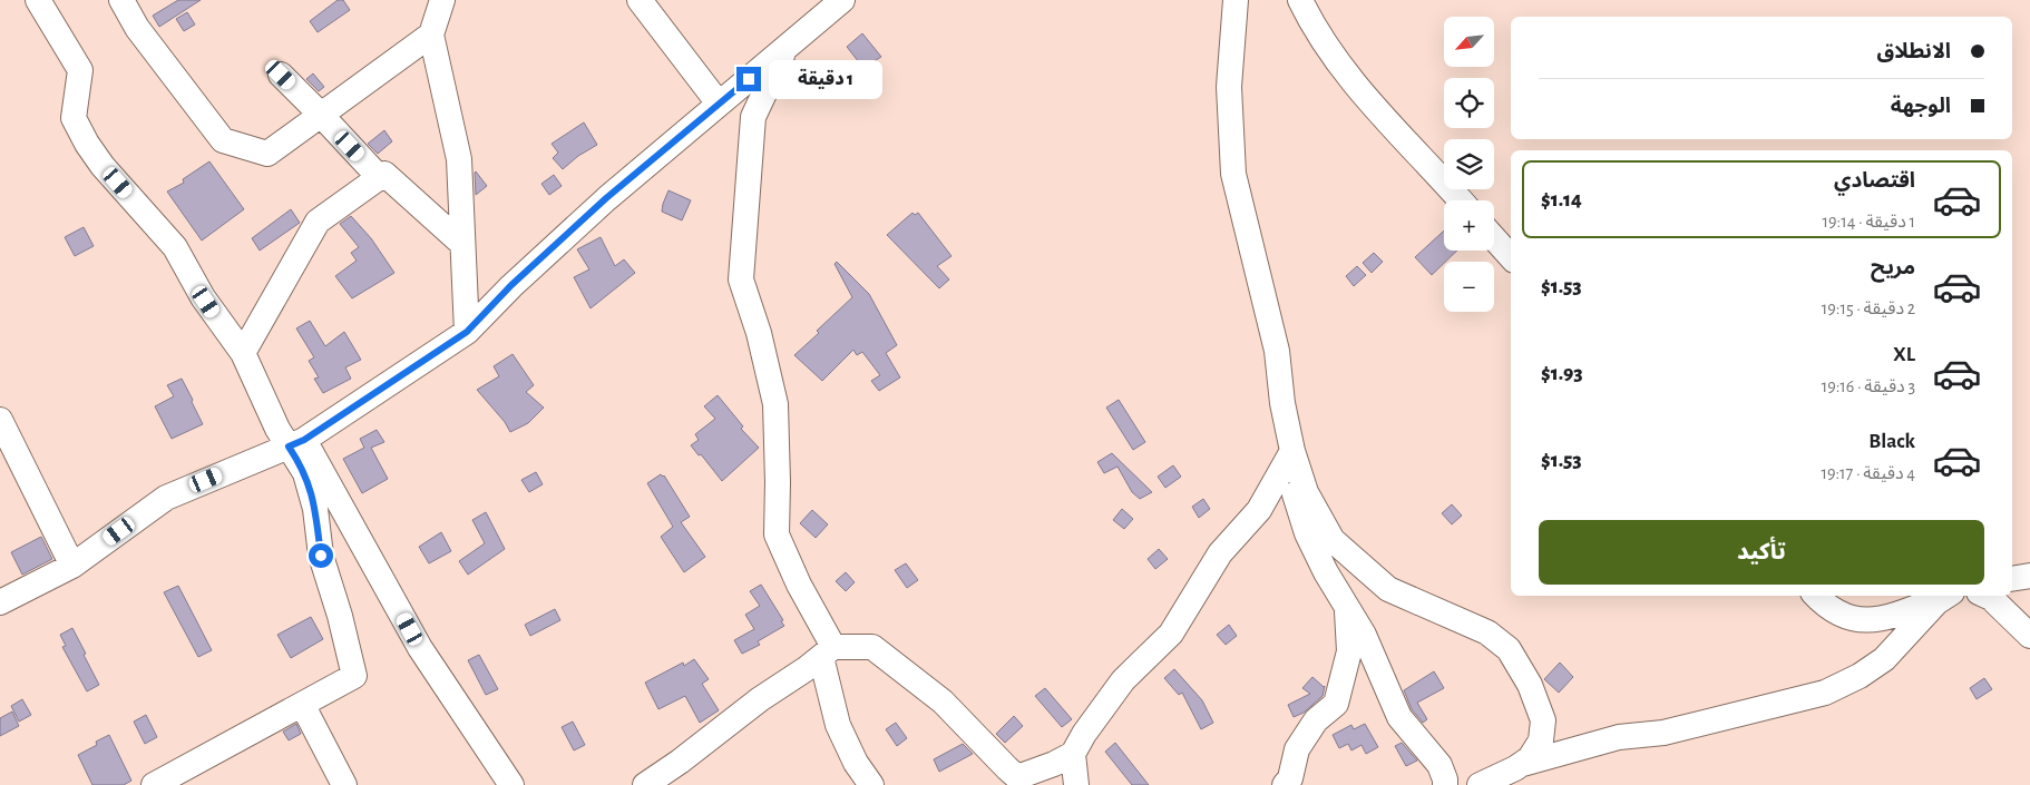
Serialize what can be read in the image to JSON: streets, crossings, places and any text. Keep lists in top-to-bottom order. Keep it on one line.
{"north":"bottom left","page":{"map_buttons":["+","−"],"banner":["الانطلاق","الوجهة"],"bubble":"1 دقيقة","list":[{"name":"اقتصادي","note":"1 دقيقة · 19:14","value":"$1.14"},{"name":"مريح","note":"2 دقيقة · 19:15","value":"$1.53"},{"name":"XL","note":"3 دقيقة · 19:16","value":"$1.93"},{"name":"Black","note":"4 دقيقة · 19:17","value":"$1.53"}],"buttons":"تأكيد"}}
